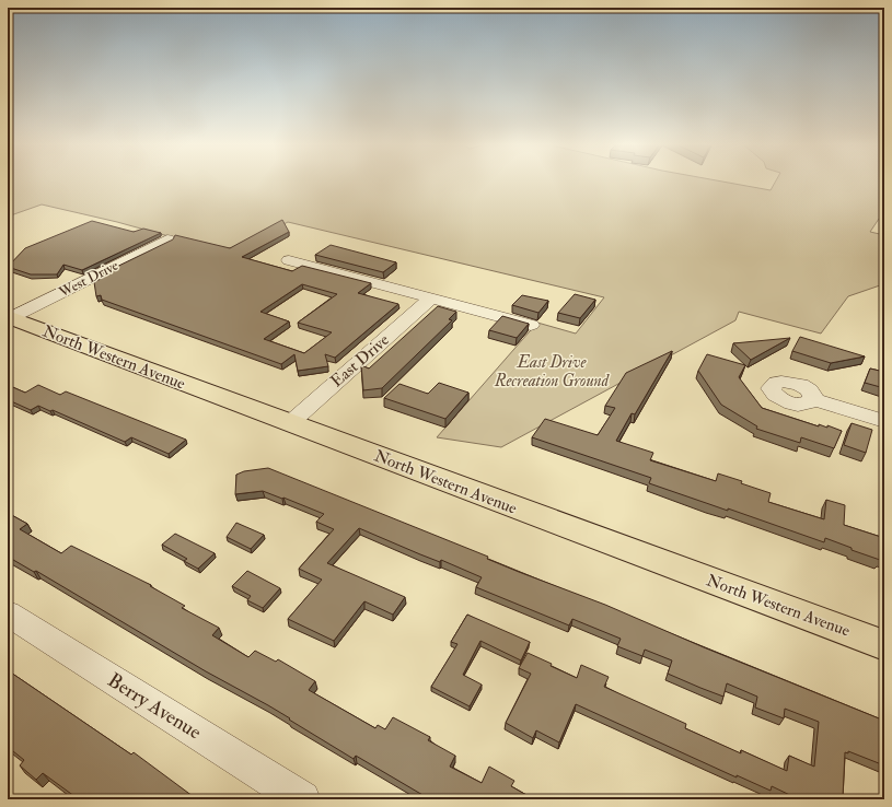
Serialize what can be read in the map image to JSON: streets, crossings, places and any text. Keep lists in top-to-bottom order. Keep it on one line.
{"streets":{"highway":["North Western Avenue"],"street":["West Drive","East Drive","Berry Avenue"]},"crossings":[["West Drive","North Western Avenue"],["North Western Avenue","East Drive"]],"parks":["East Drive Recreation Ground"]}
